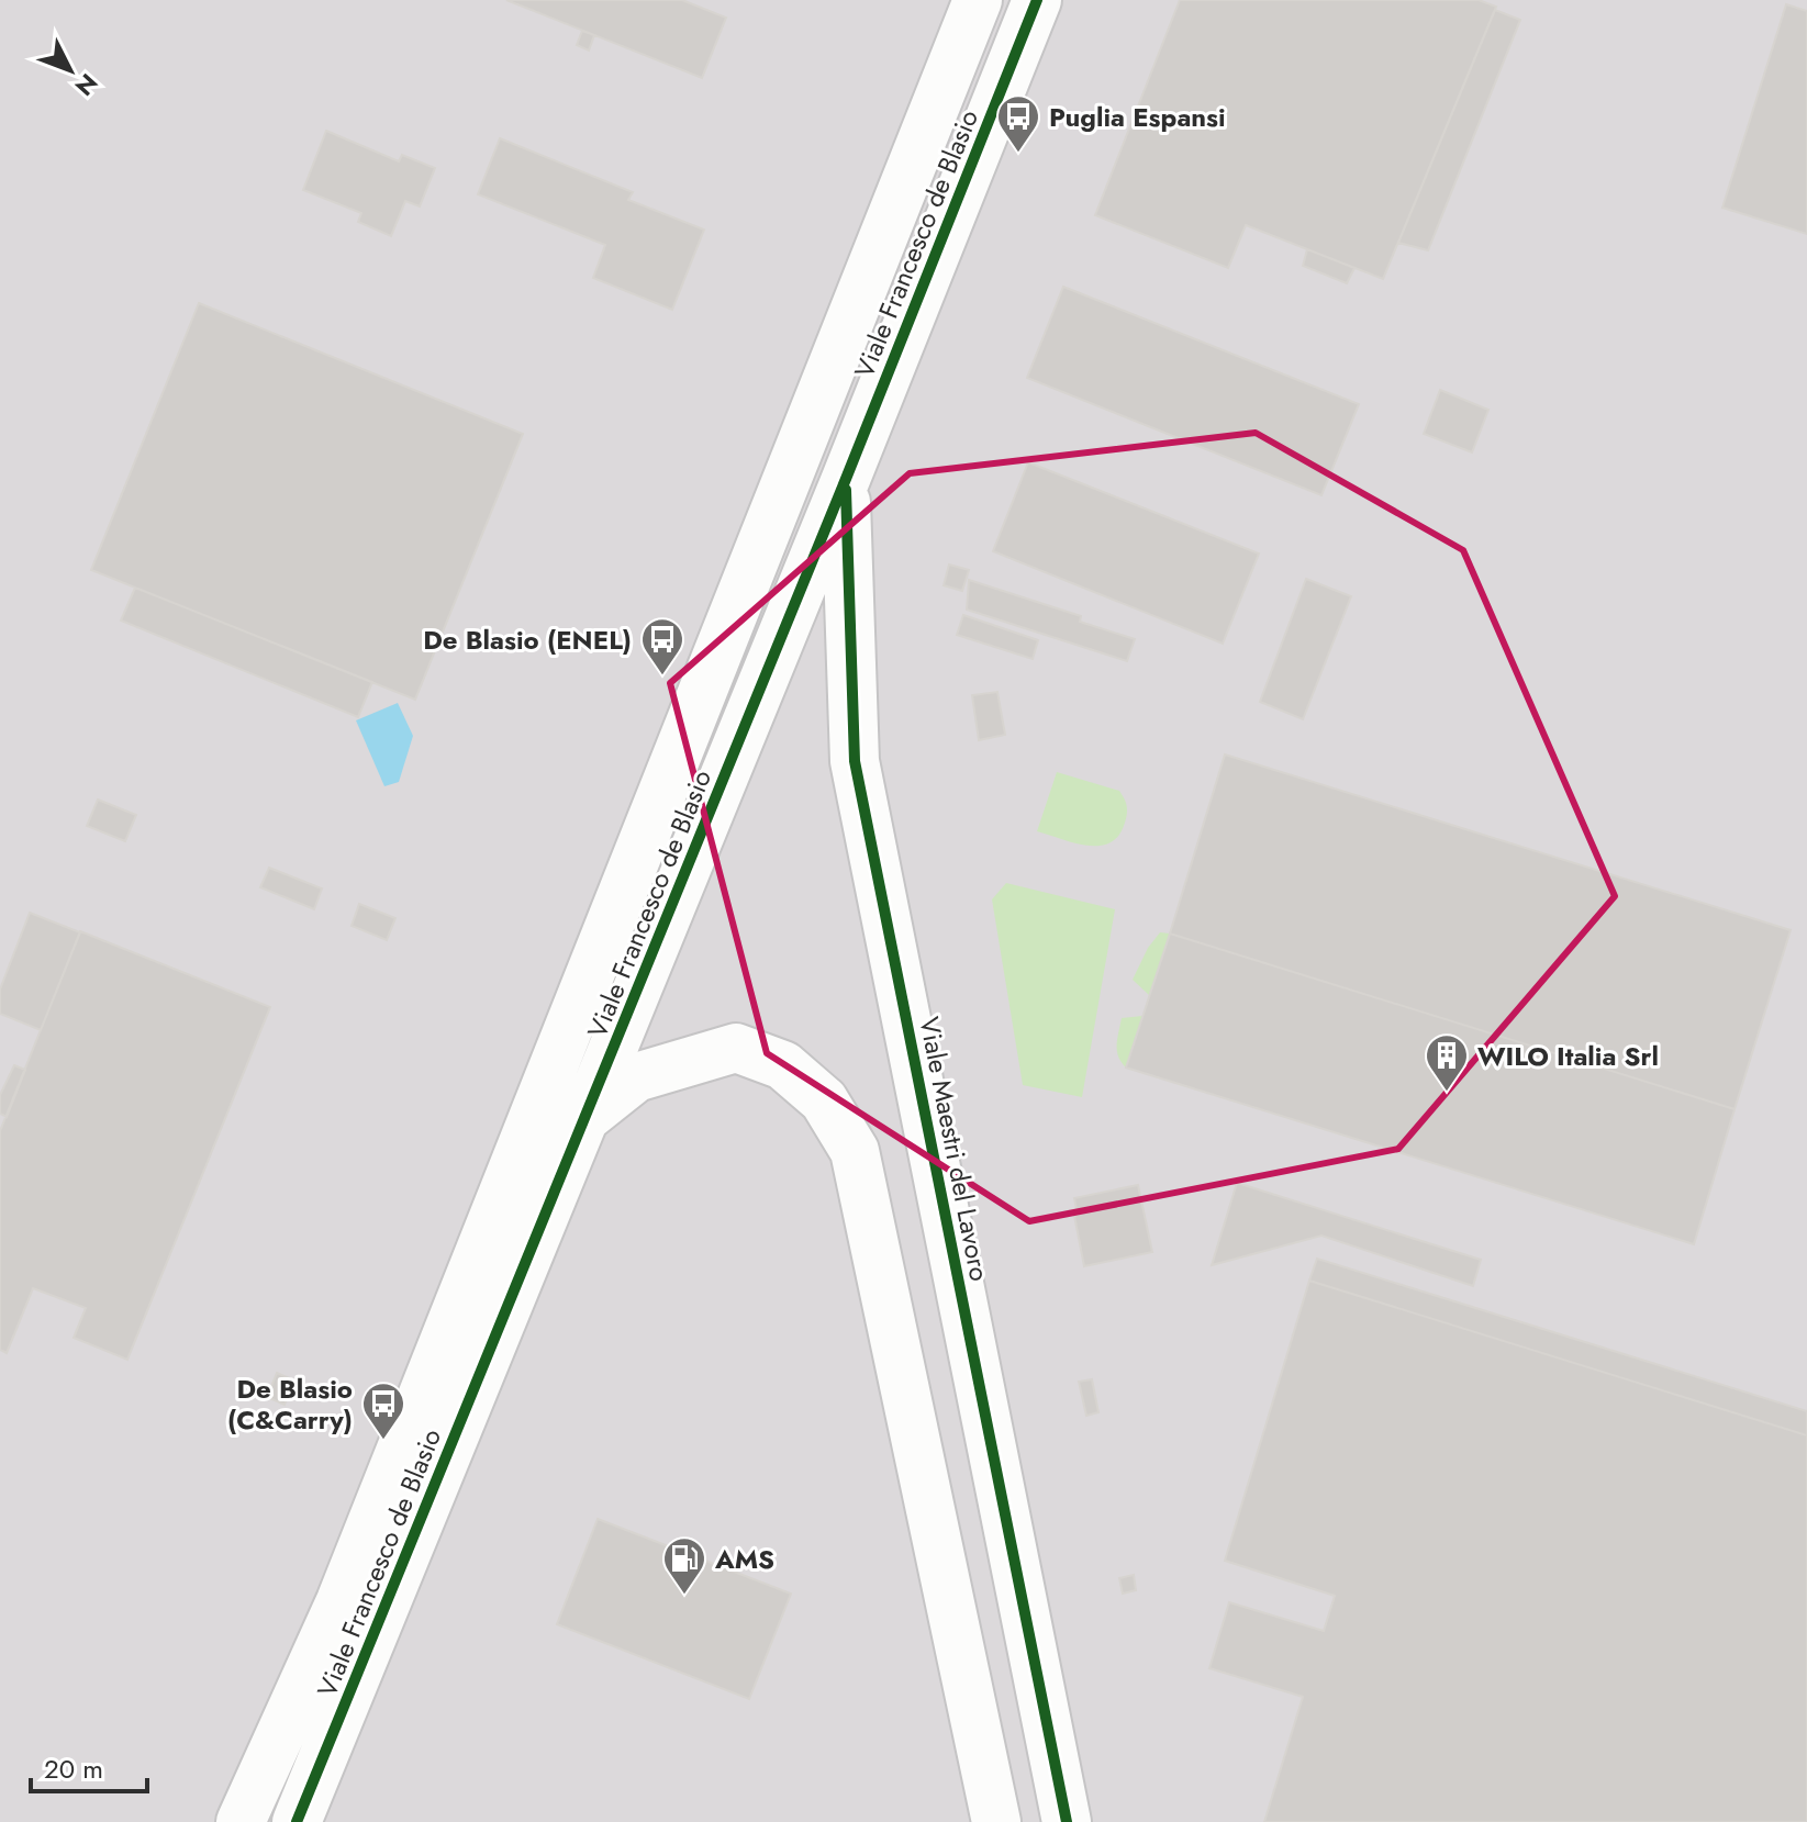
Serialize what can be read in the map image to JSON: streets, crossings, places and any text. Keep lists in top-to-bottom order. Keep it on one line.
{"streets":{"street":["Viale Francesco de Blasio","Viale Maestri del Lavoro"]},"crossings":[["Viale Francesco de Blasio","Viale Maestri del Lavoro"]],"places":{"bus stop":["Puglia Espansi","De Blasio (ENEL)","De Blasio (C&Carry)"],"building":["WILO Italia Srl"],"fuel station":["AMS"]},"scale_bar":"20 m","north":"bottom right"}
